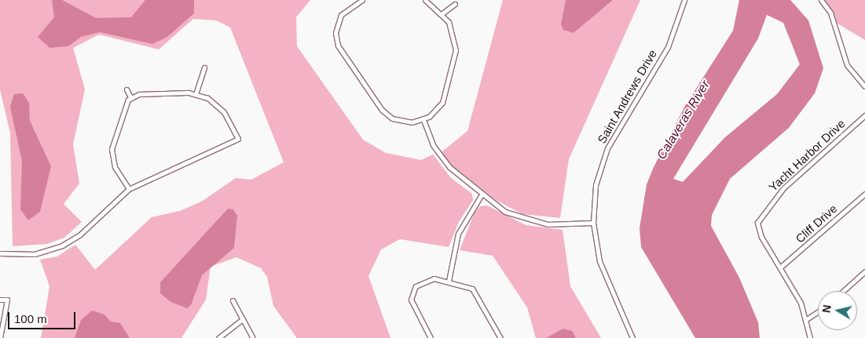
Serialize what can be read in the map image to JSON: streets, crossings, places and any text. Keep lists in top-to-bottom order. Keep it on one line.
{"streets":{"street":["Saint Andrews Drive","Yacht Harbor Drive","Cliff Drive"]},"crossings":[["Yacht Harbor Drive","Cliff Drive"]],"water":["Calaveras River"],"scale_bar":"100 m","north":"left"}
